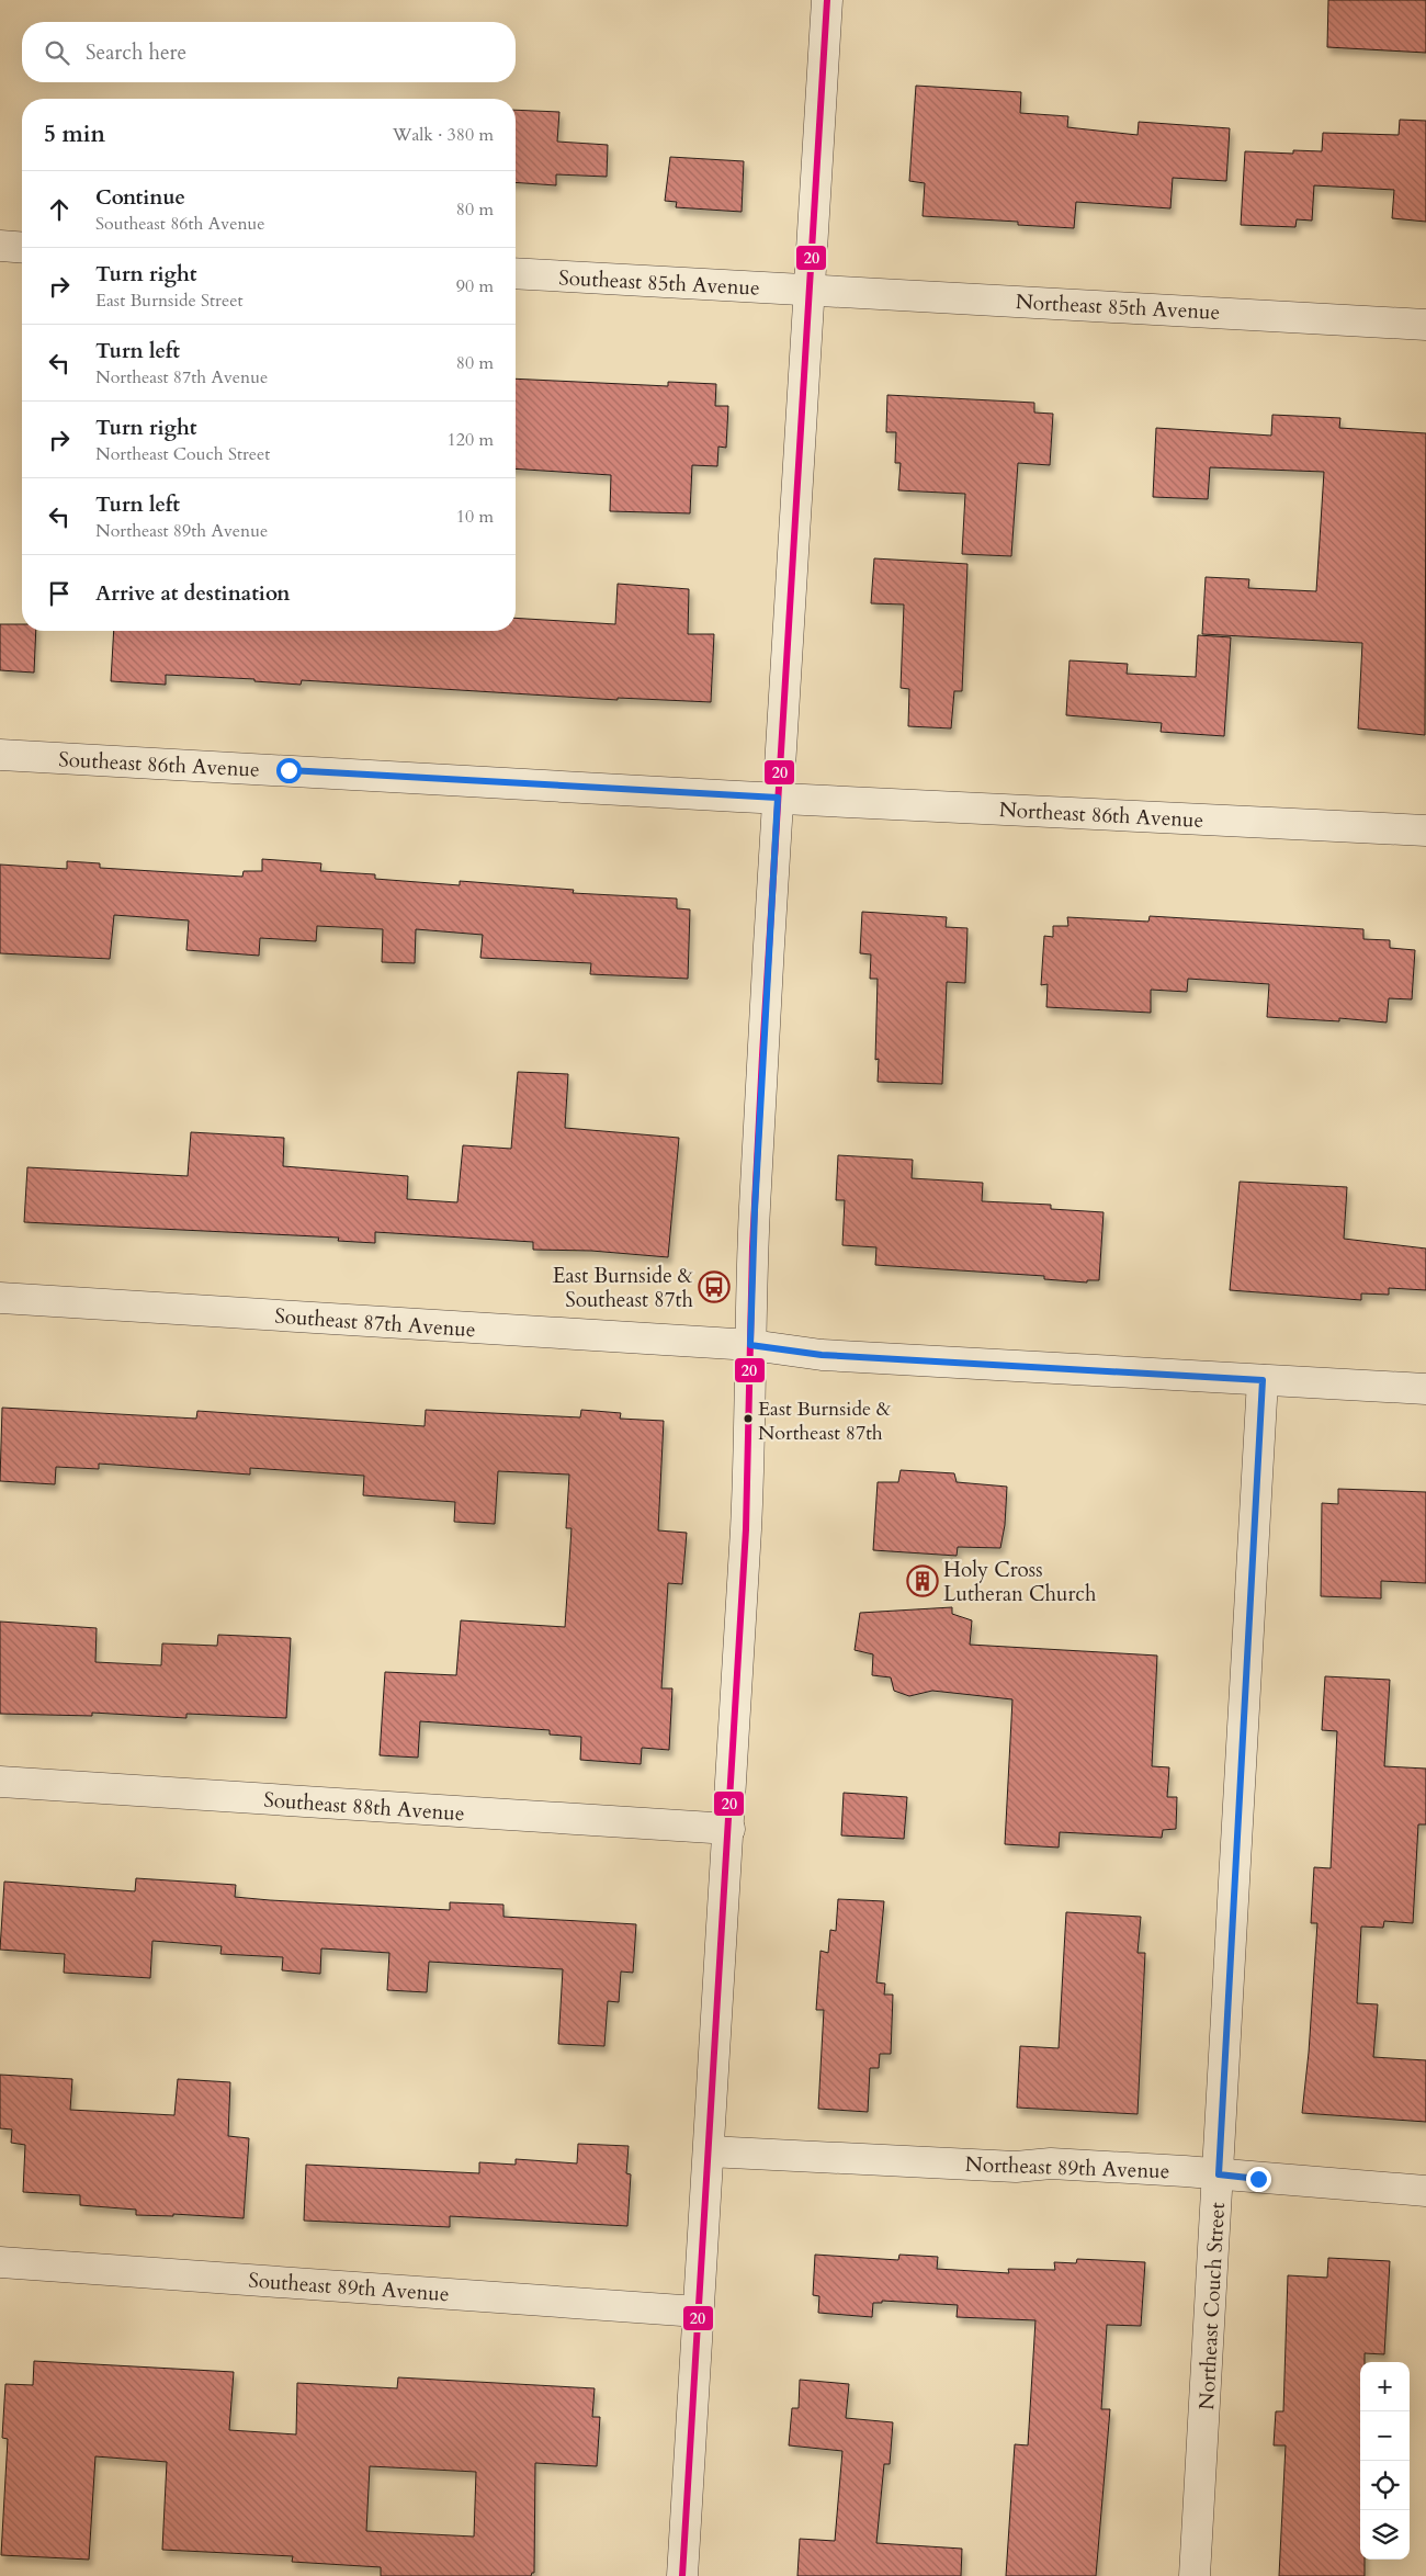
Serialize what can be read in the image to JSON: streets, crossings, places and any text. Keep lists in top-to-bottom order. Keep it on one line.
{"streets":{"street":["Southeast 85th Avenue","Northeast 85th Avenue","Southeast 86th Avenue","Northeast 86th Avenue","Southeast 87th Avenue","Southeast 88th Avenue","Northeast 89th Avenue","Southeast 89th Avenue","Northeast Couch Street"]},"crossings":[["Southeast 85th Avenue","Northeast 85th Avenue"],["Southeast 86th Avenue","Northeast 86th Avenue"],["Southeast 87th Avenue","Northeast Couch Street"],["Northeast 89th Avenue","Northeast Couch Street"]],"places":{"bus stop":["East Burnside & Southeast 87th"],"other":["East Burnside & Northeast 87th"],"building":["Holy Cross Lutheran Church"]},"lines":["transit line 20"],"page":{"search":"Search here","heading":["5 min","Walk · 380 m"],"list":[["Continue","Southeast 86th Avenue","80 m"],["Turn right","East Burnside Street","90 m"],["Turn left","Northeast 87th Avenue","80 m"],["Turn right","Northeast Couch Street","120 m"],["Turn left","Northeast 89th Avenue","10 m"],"Arrive at destination"],"map_buttons":["+","−"]}}
